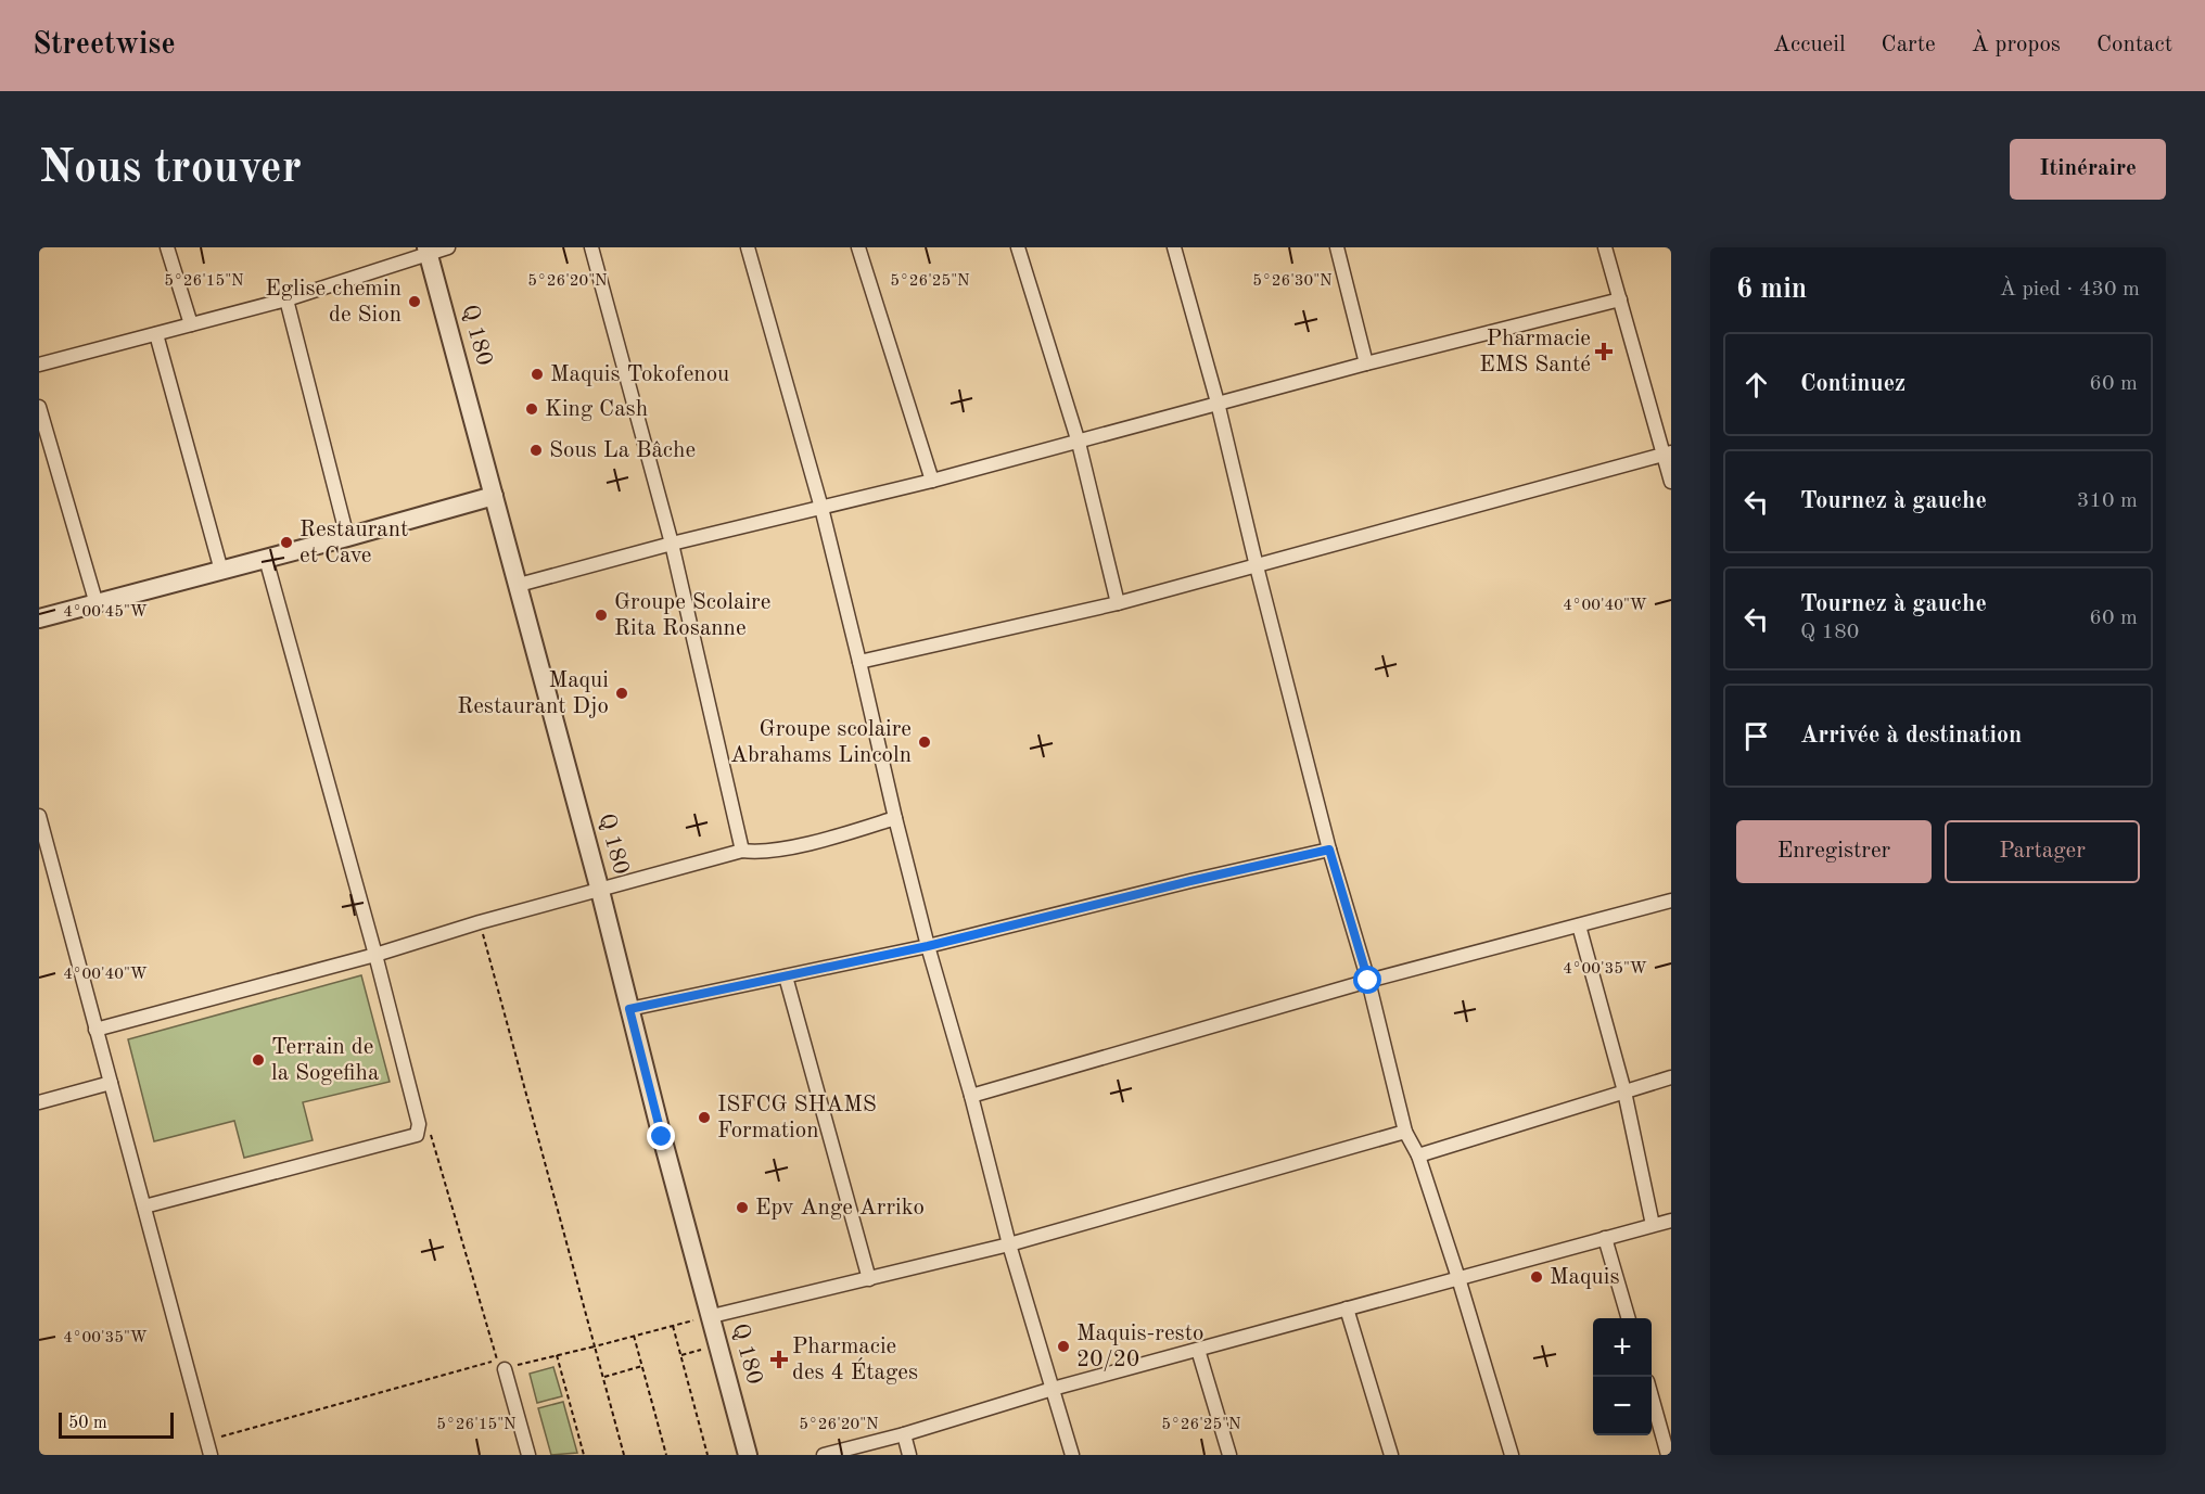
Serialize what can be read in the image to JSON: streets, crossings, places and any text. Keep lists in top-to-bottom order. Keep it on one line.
{"streets":{"street":["Q 180"]},"places":{"other":["Eglise chemin de Sion","Maquis Tokofenou","King Cash","Sous La Bâche","Restaurant et Cave","Groupe Scolaire Rita Rosanne","Maqui Restaurant Djo","Groupe scolaire Abrahams Lincoln","Terrain de la Sogefiha","ISFCG SHAMS Formation","Epv Ange Arriko","Maquis","Maquis-resto 20/20"],"health":["Pharmacie EMS Santé","Pharmacie des 4 Étages"]},"scale_bar":"50 m","page":{"header":"Streetwise","nav":["Accueil","Carte","À propos","Contact"],"buttons":["Itinéraire",["Enregistrer","Partager"]],"title":"Nous trouver","heading":["6 min","À pied · 430 m"],"list":[["Continuez","60 m"],["Tournez à gauche","310 m"],["Tournez à gauche","Q 180","60 m"],"Arrivée à destination"],"map_buttons":["+","−"],"scale":"50 m"},"coordinates":["5°26'15\"N","5°26'20\"N","5°26'25\"N","5°26'30\"N","4°00'40\"W","4°00'45\"W","4°00'35\"W"]}
